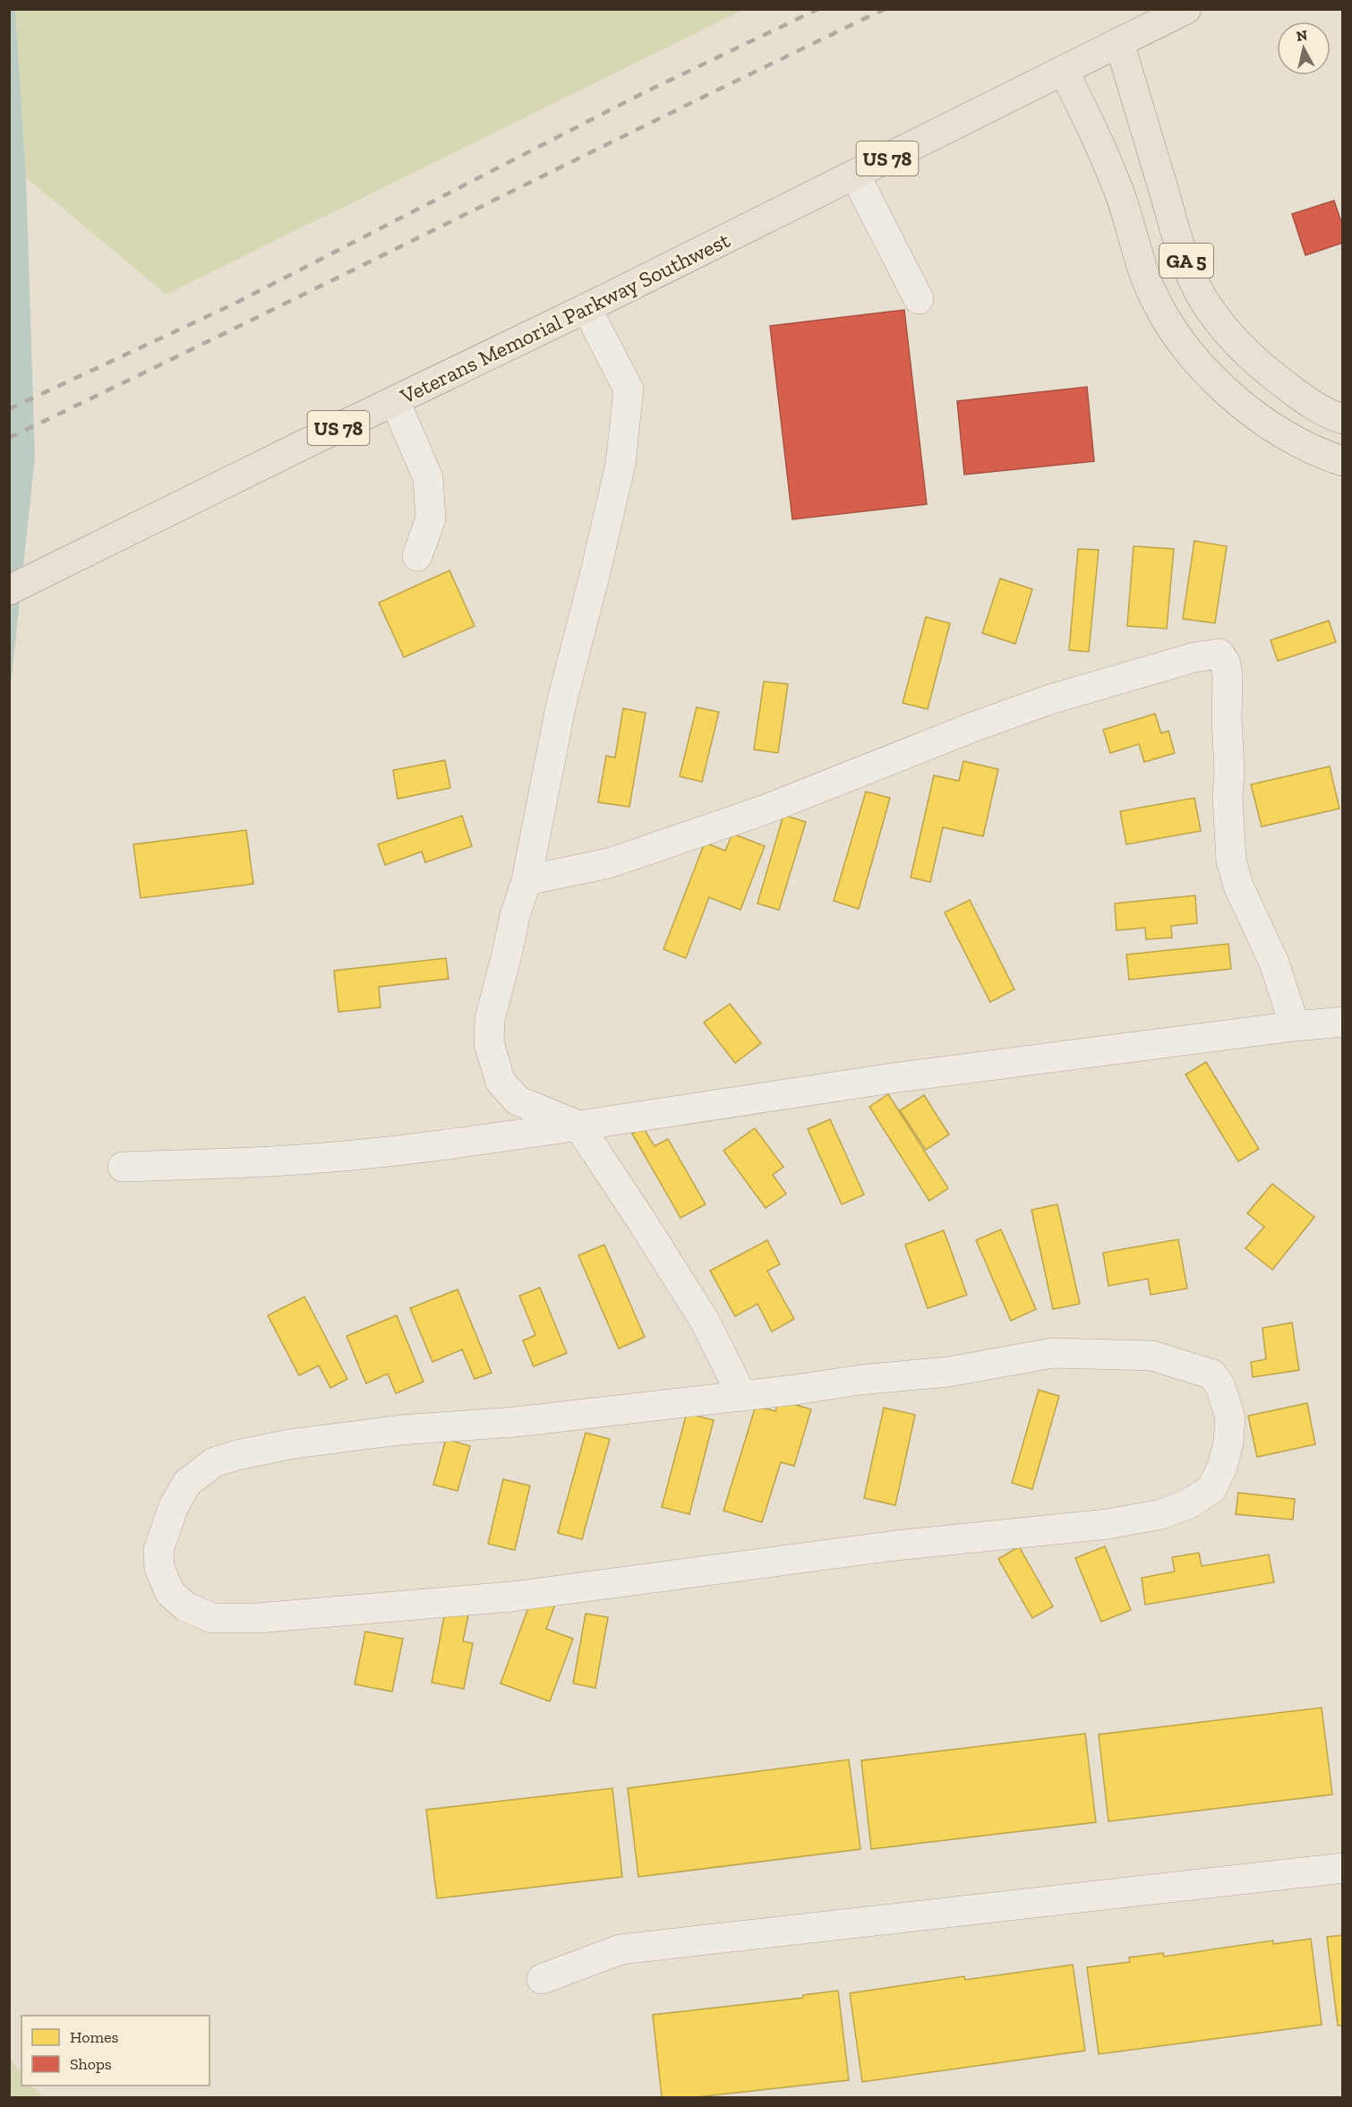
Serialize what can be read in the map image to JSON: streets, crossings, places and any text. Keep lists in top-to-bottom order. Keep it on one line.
{"streets":{"main road":["US 78","GA 5","Veterans Memorial Parkway Southwest"]},"crossings":[["US 78","GA 5"],["US 78","Veterans Memorial Parkway Southwest"],["GA 5","Veterans Memorial Parkway Southwest"]],"legend":["Homes","Shops"],"north":"top"}
